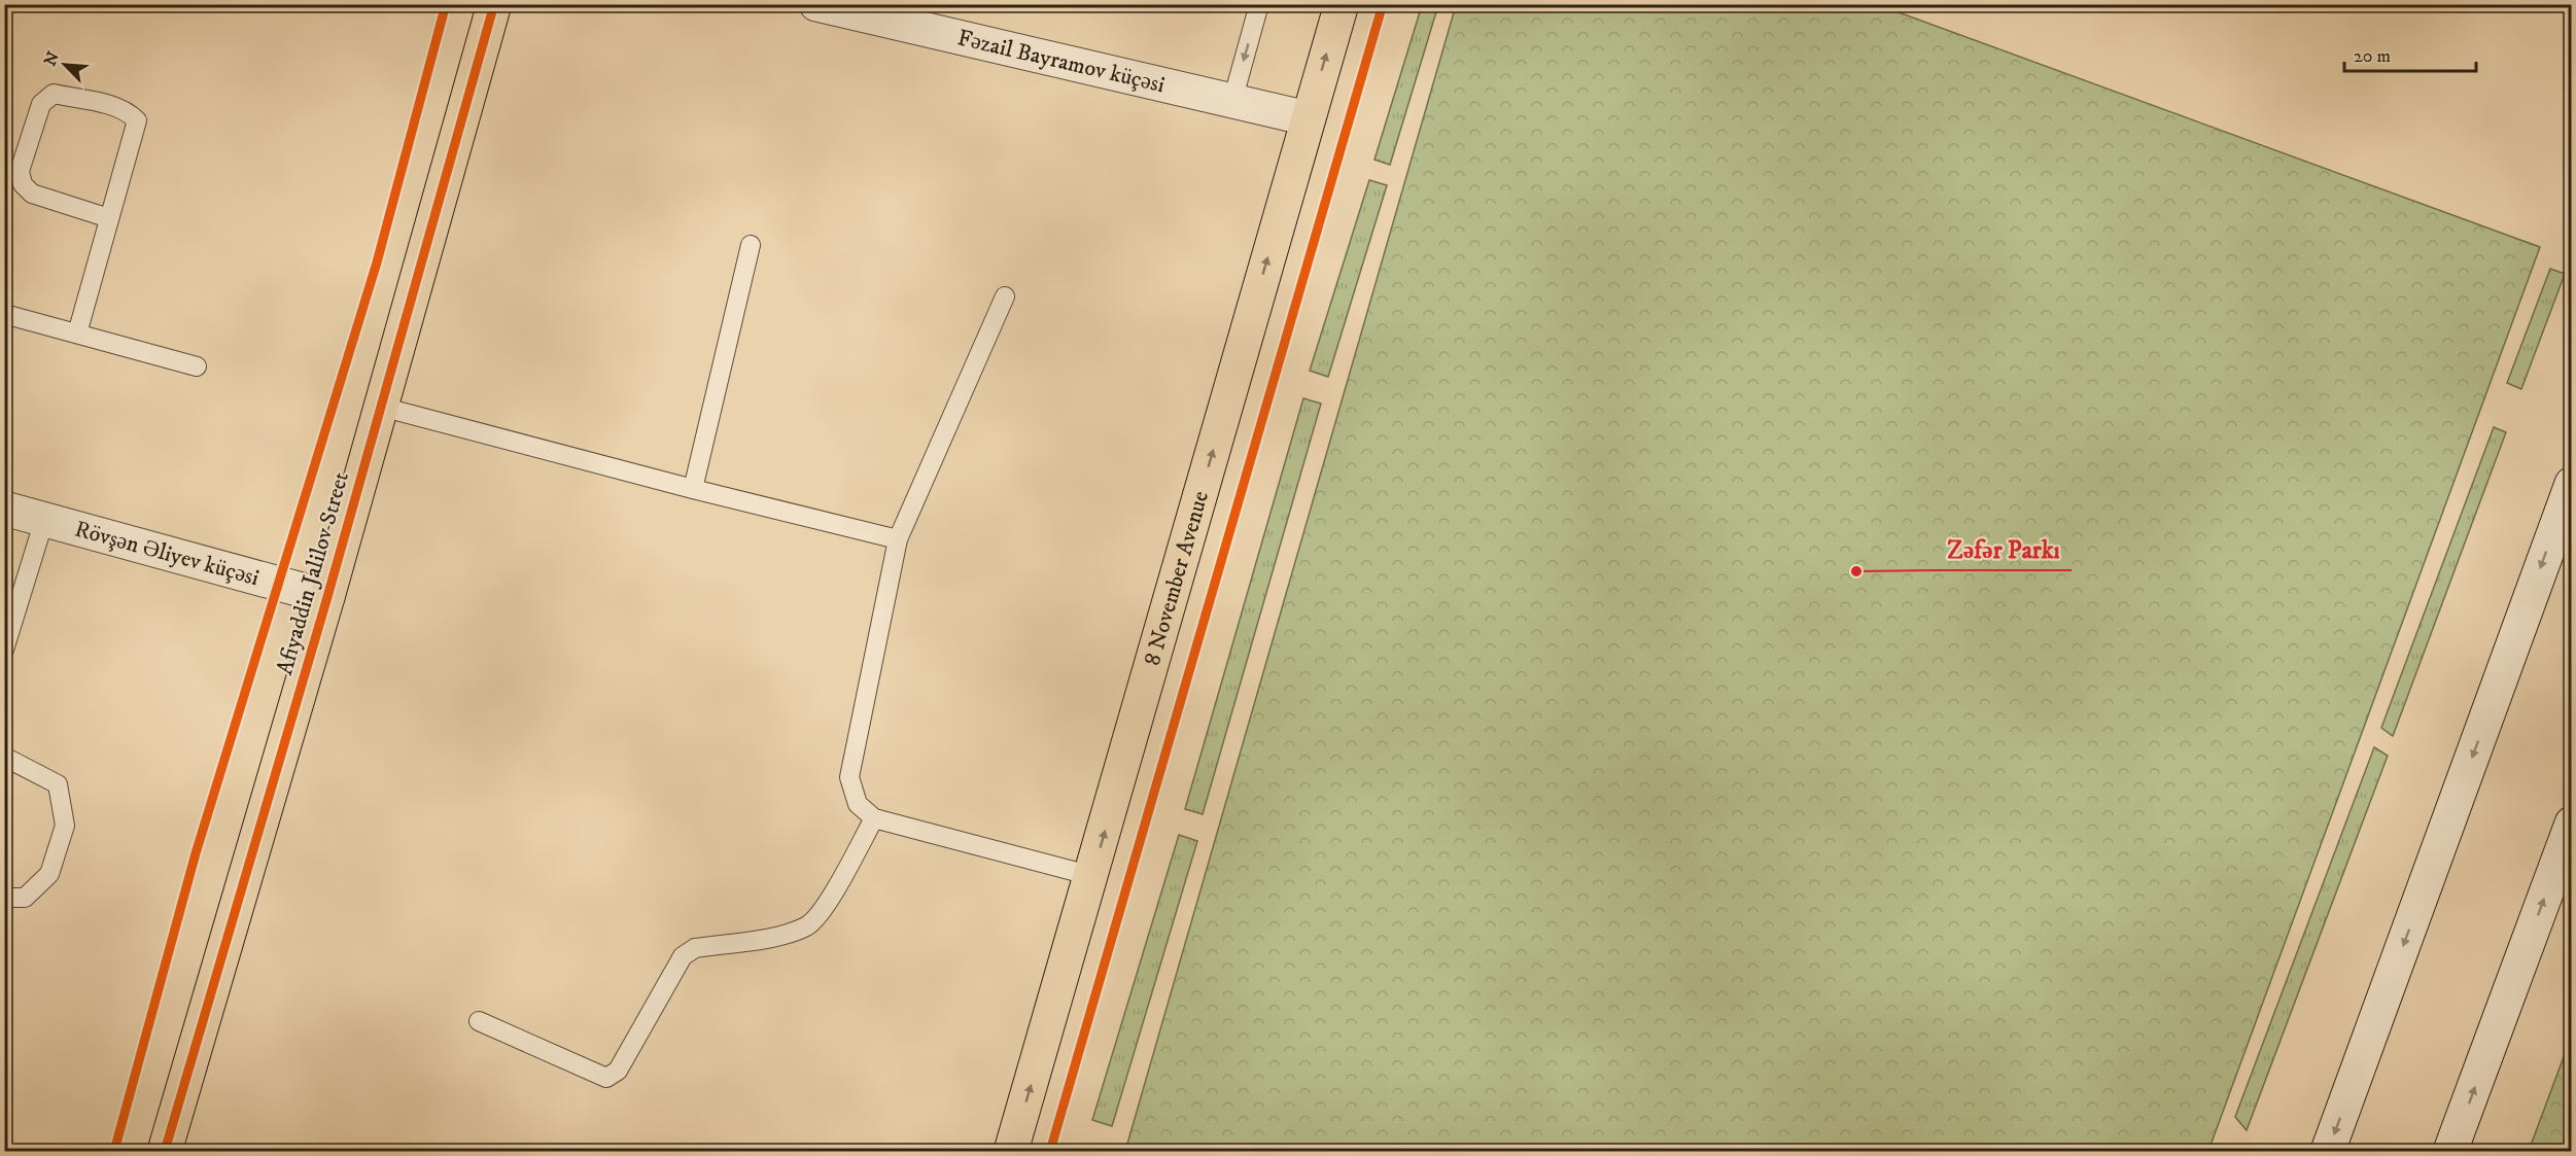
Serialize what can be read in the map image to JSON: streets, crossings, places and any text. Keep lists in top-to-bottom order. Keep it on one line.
{"streets":{"highway":["Afiyaddin Jalilov Street","8 November Avenue"],"main road":["Fəzail Bayramov küçəsi","Rövşən Əliyev küçəsi"]},"crossings":[["Fəzail Bayramov küçəsi","8 November Avenue"],["Rövşən Əliyev küçəsi","Afiyaddin Jalilov Street"]],"one_way":["8 November Avenue"],"places":["Zəfər Parkı"],"scale_bar":"20 m","north":"top left"}
